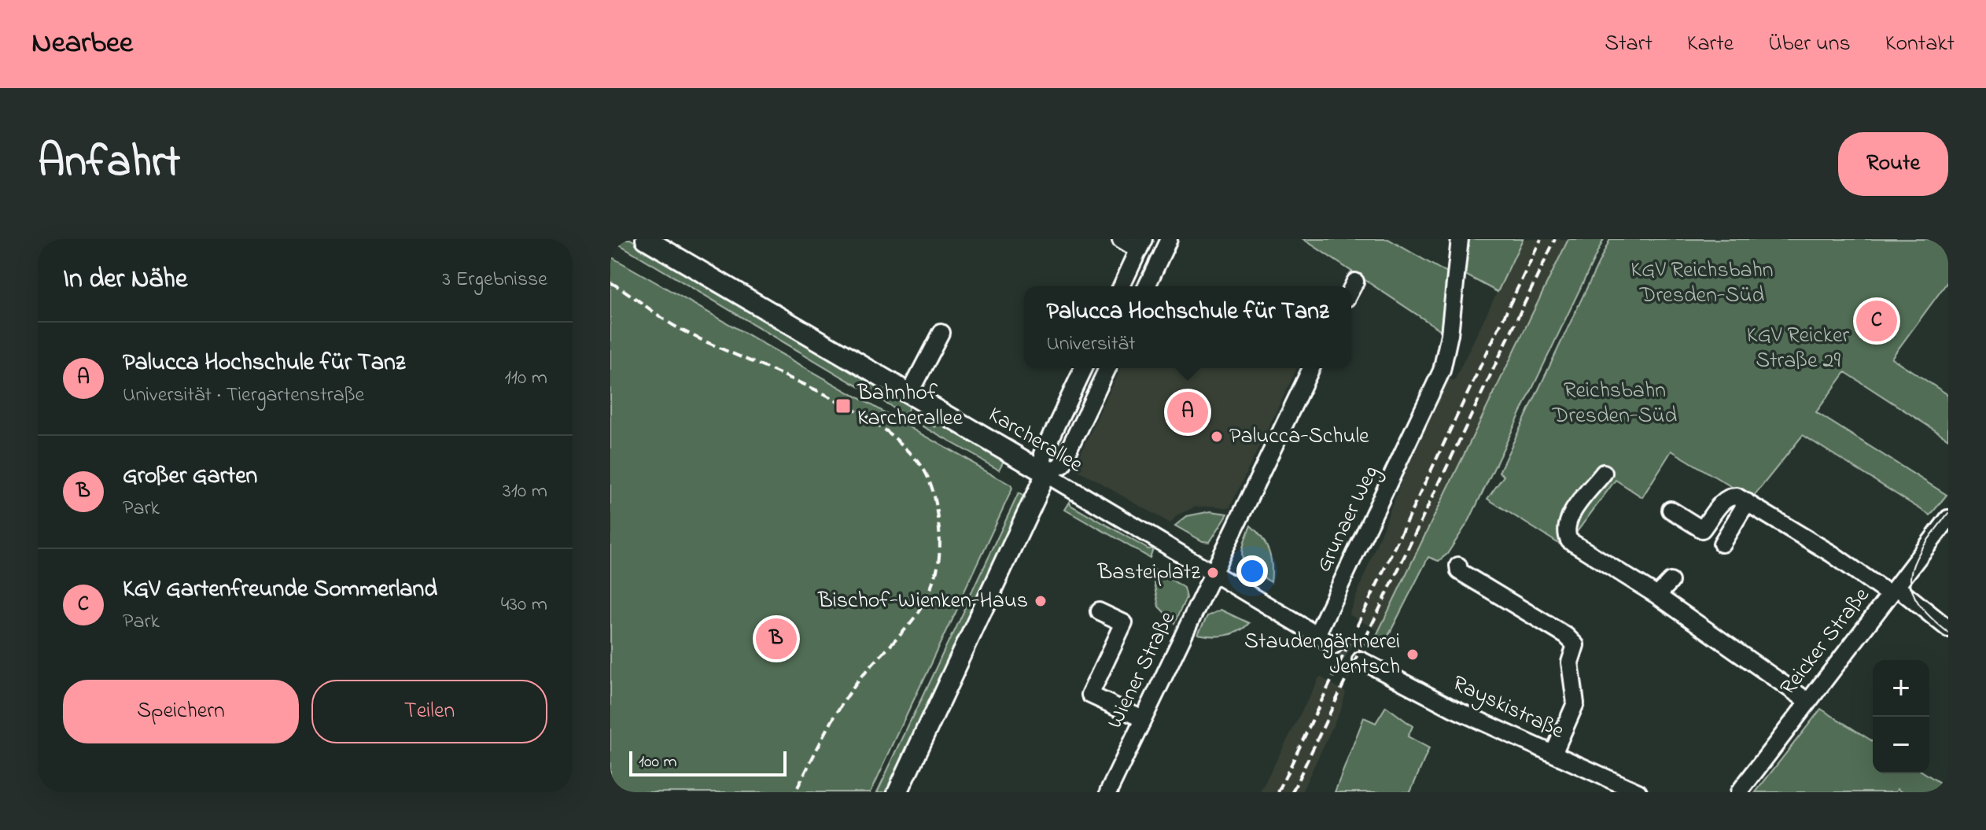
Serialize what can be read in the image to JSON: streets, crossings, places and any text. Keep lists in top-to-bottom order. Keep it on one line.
{"streets":{"main road":["Karcherallee"],"street":["Grunaer Weg","Reicker Straße","Wiener Straße","Rayskistraße"]},"crossings":[["Karcherallee","Grunaer Weg"],["Karcherallee","Wiener Straße"]],"parks":["KGV Reichsbahn Dresden-Süd","KGV Reicker Straße 29","Reichsbahn Dresden-Süd"],"places":{"transit":["Bahnhof Karcherallee"],"other":["Palucca-Schule","Basteiplatz","Bischof-Wienken-Haus","Staudengärtnerei Jentsch"]},"scale_bar":"100 m","page":{"header":"Nearbee","nav":["Start","Karte","Über uns","Kontakt"],"title":"Anfahrt","buttons":["Route",["Speichern","Teilen"]],"heading":["In der Nähe","3 Ergebnisse"],"popup":["Palucca Hochschule für Tanz","Universität"],"pins":["C","A","B"],"list":[{"mark":"A","name":"Palucca Hochschule für Tanz","note":"Universität · Tiergartenstraße","value":"110 m"},{"mark":"B","name":"Großer Garten","note":"Park","value":"310 m"},{"mark":"C","name":"KGV Gartenfreunde Sommerland","note":"Park","value":"430 m"}],"map_buttons":["+","−"],"scale":"100 m"}}
